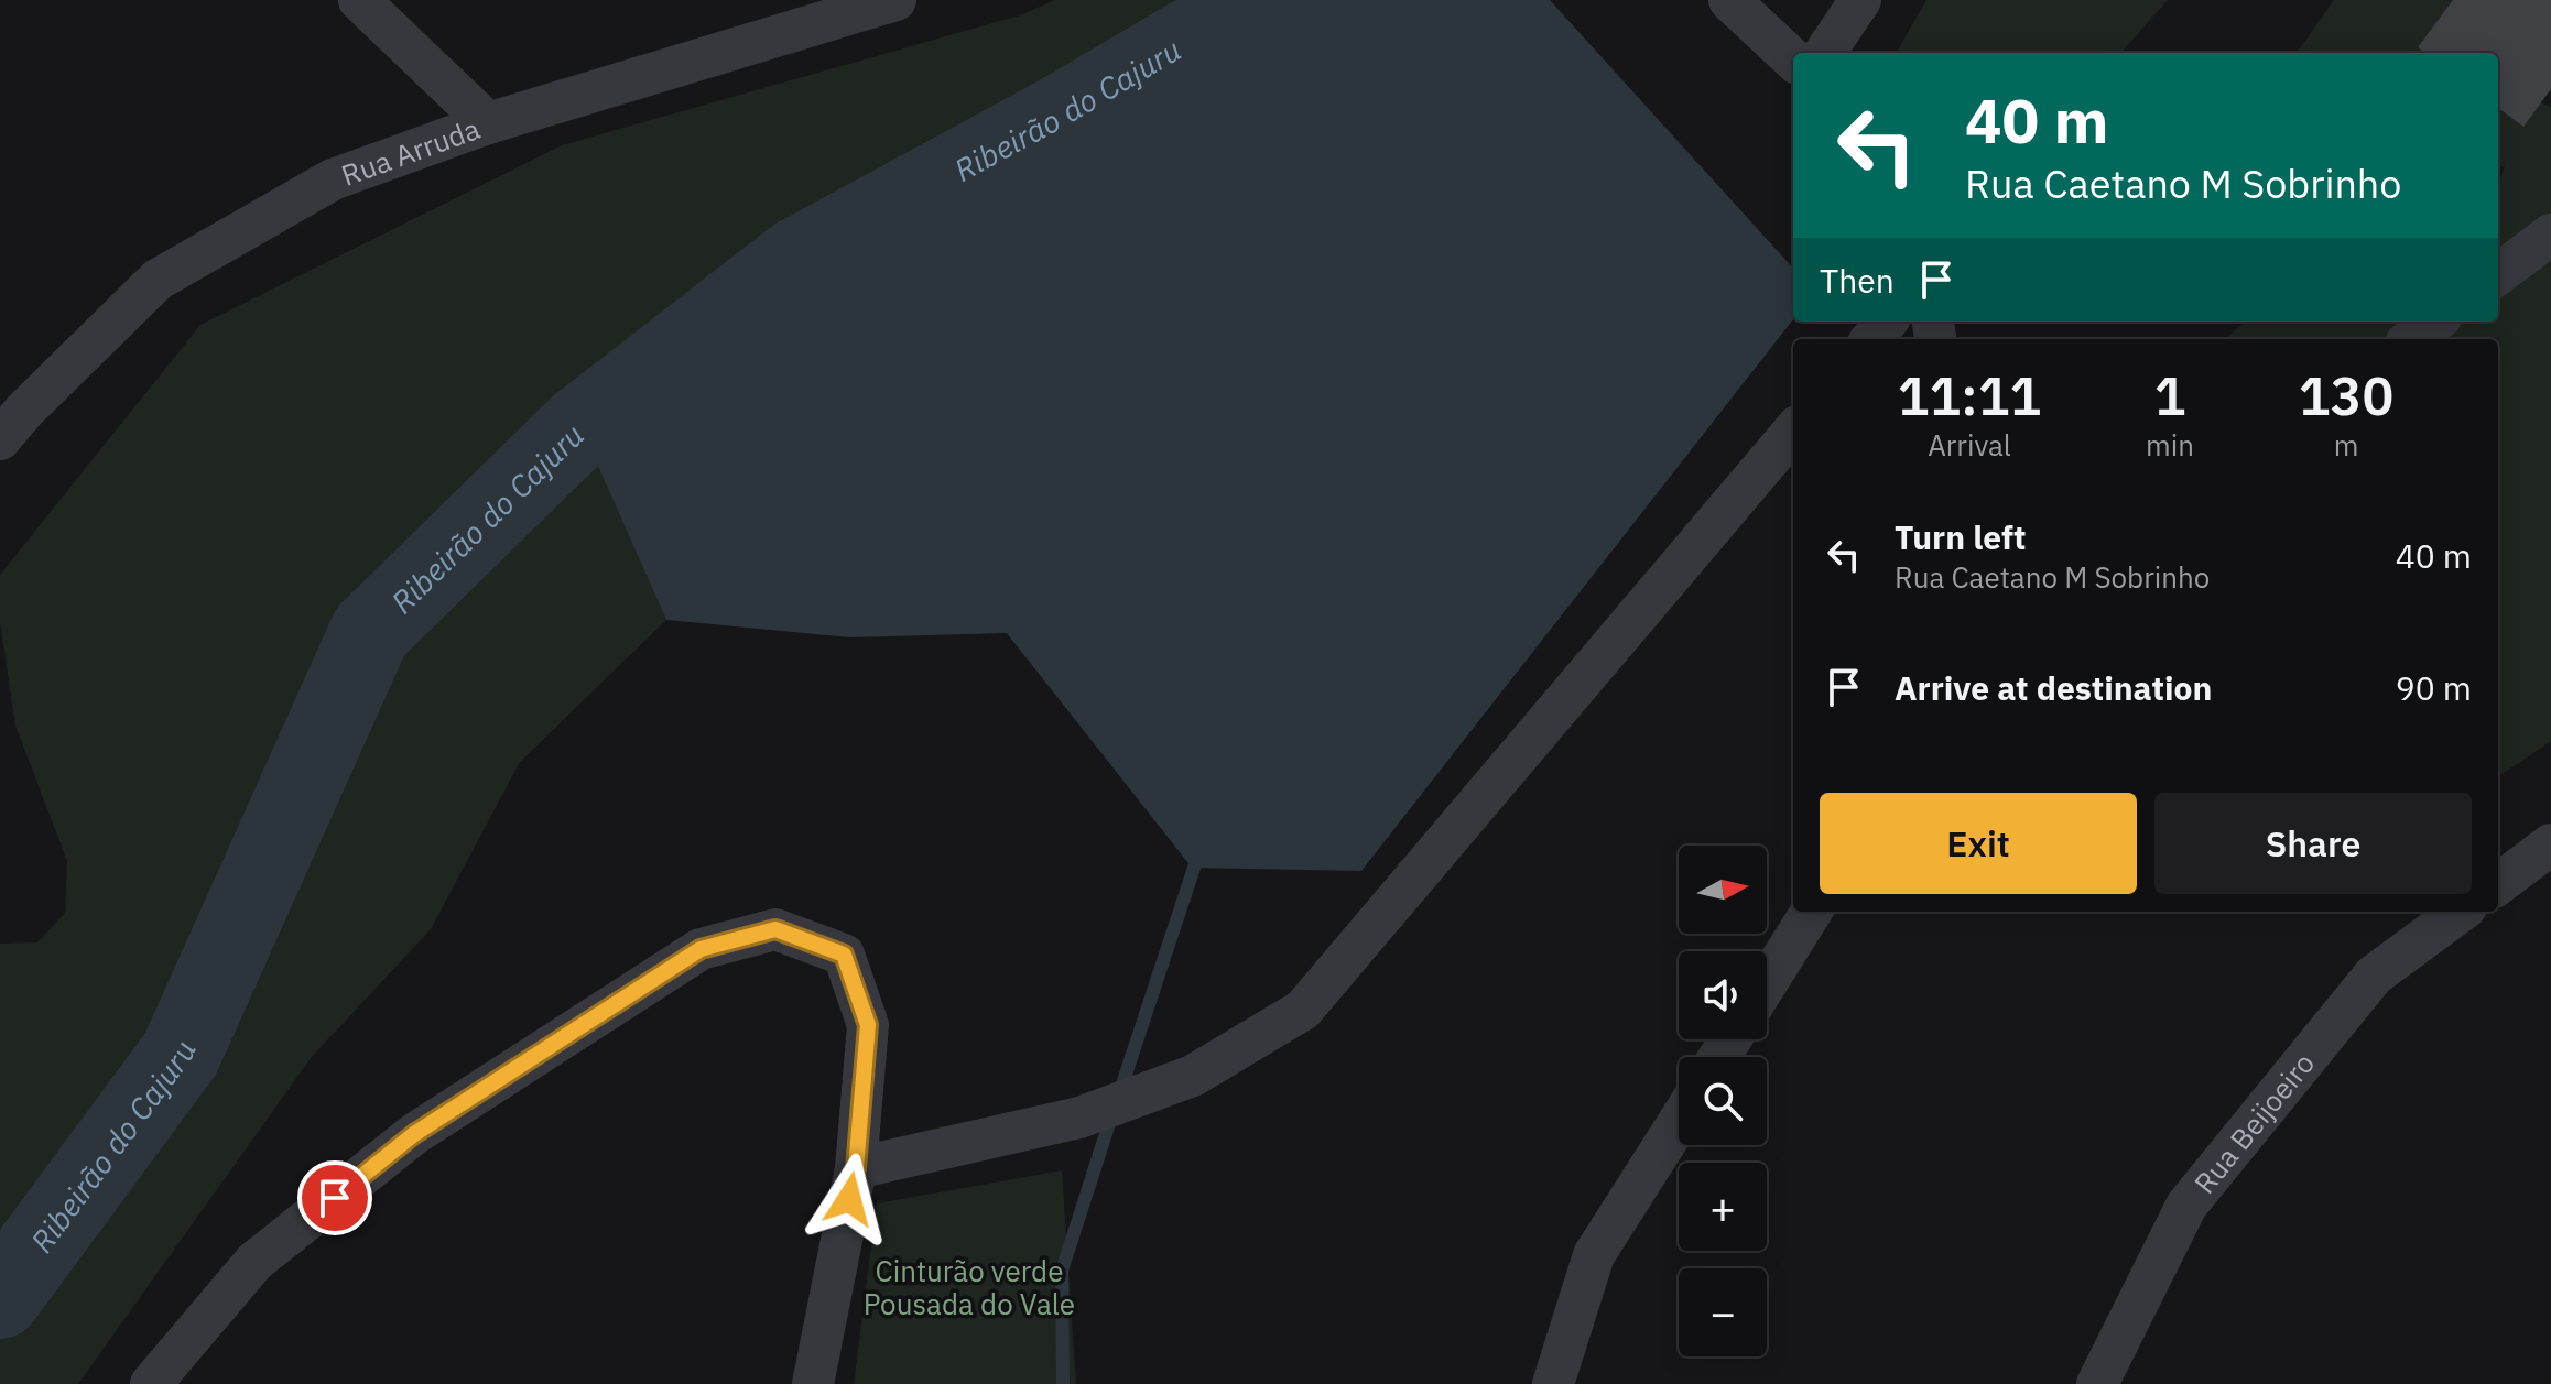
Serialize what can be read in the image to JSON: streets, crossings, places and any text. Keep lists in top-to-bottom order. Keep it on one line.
{"streets":{"street":["Rua Arruda","Rua Beijoeiro"]},"water":["Ribeirão do Cajuru"],"parks":["Cinturão verde Pousada do Vale"],"north":"right","page":{"turn":["40 m","Rua Caetano M Sobrinho"],"then":"Then","eta":["11:11","Arrival","1","min","130","m"],"list":[{"name":"Turn left","note":"Rua Caetano M Sobrinho","value":"40 m"},{"name":"Arrive at destination","value":"90 m"}],"buttons":["Exit","Share"],"map_buttons":["+","−"]}}
